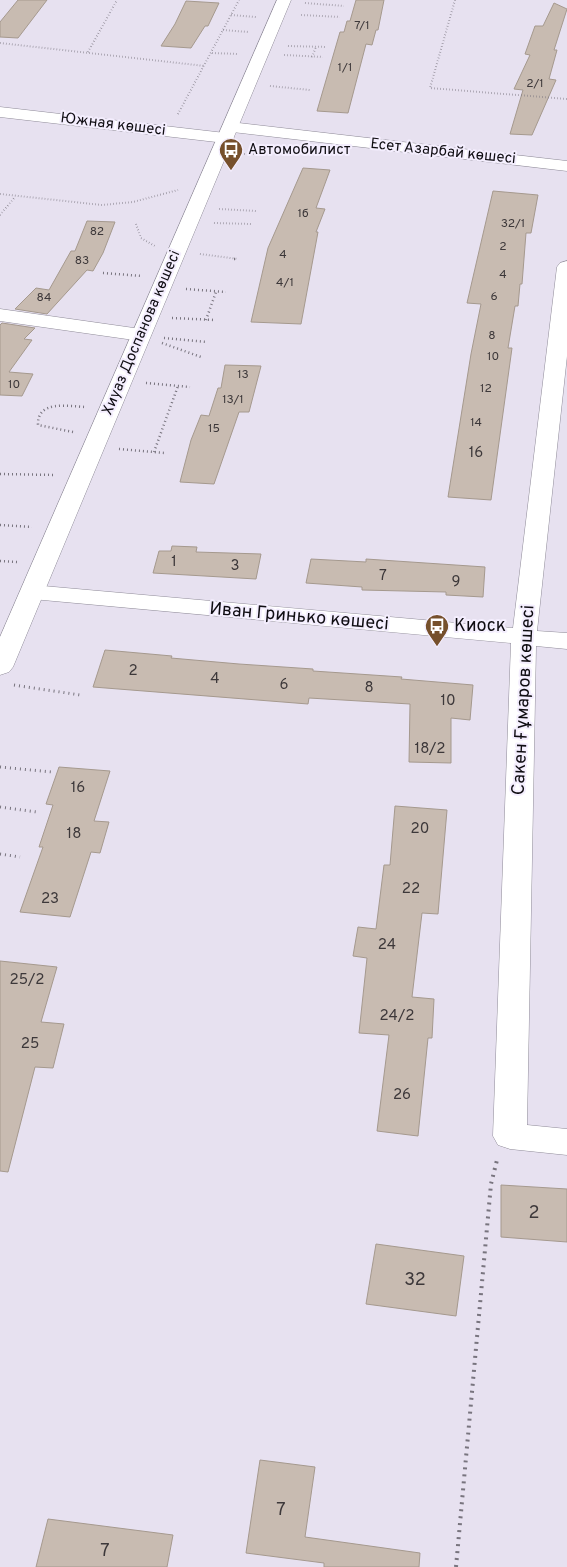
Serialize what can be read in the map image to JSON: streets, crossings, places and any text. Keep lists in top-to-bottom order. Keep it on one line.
{"streets":{"street":["Южная көшесі","Есет Азарбай көшесі","Хиуаз Доспанова көшесі","Иван Гринько көшесі","Сакен Ғұмаров көшесі"]},"crossings":[["Южная көшесі","Есет Азарбай көшесі"],["Южная көшесі","Хиуаз Доспанова көшесі"],["Есет Азарбай көшесі","Хиуаз Доспанова көшесі"],["Хиуаз Доспанова көшесі","Иван Гринько көшесі"],["Иван Гринько көшесі","Сакен Ғұмаров көшесі"]],"places":{"bus stop":["Автомобилист","Киоск"]},"house_numbers":["7/1","1/1","2/1","1б","32/1","82","2","4","83","4","4/1","6","84","8","10","13","10","12","13/1","14","15","16","1","3","7","9","2","4","6","8","10","18/2","16","20","18","22","23","24","25/2","24/2","25","26","2","32","7","7"]}
